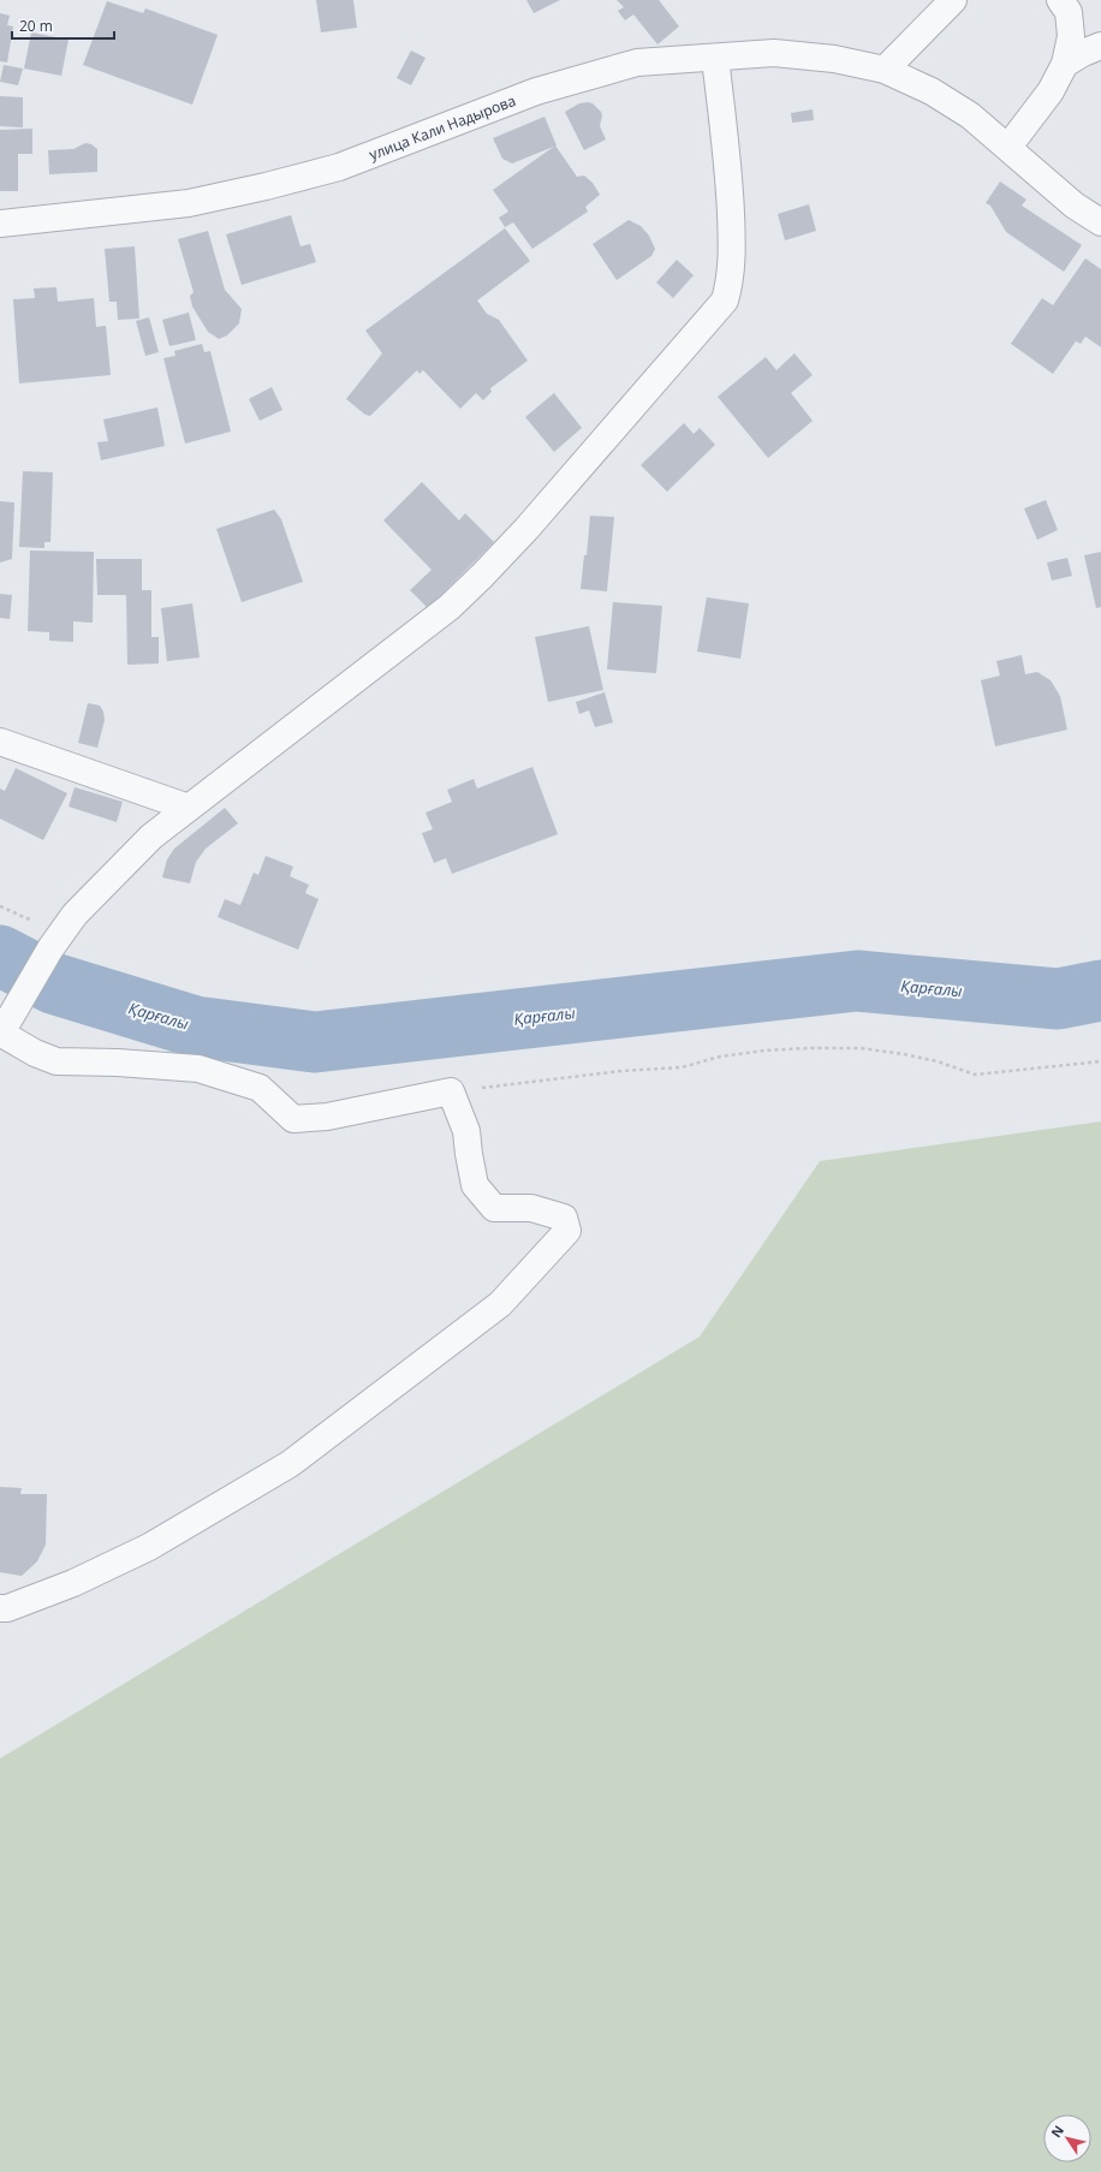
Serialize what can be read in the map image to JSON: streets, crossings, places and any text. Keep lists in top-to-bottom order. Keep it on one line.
{"streets":{"street":["улица Кали Надырова"]},"water":["Қарғалы"],"scale_bar":"20 m","north":"top left"}
